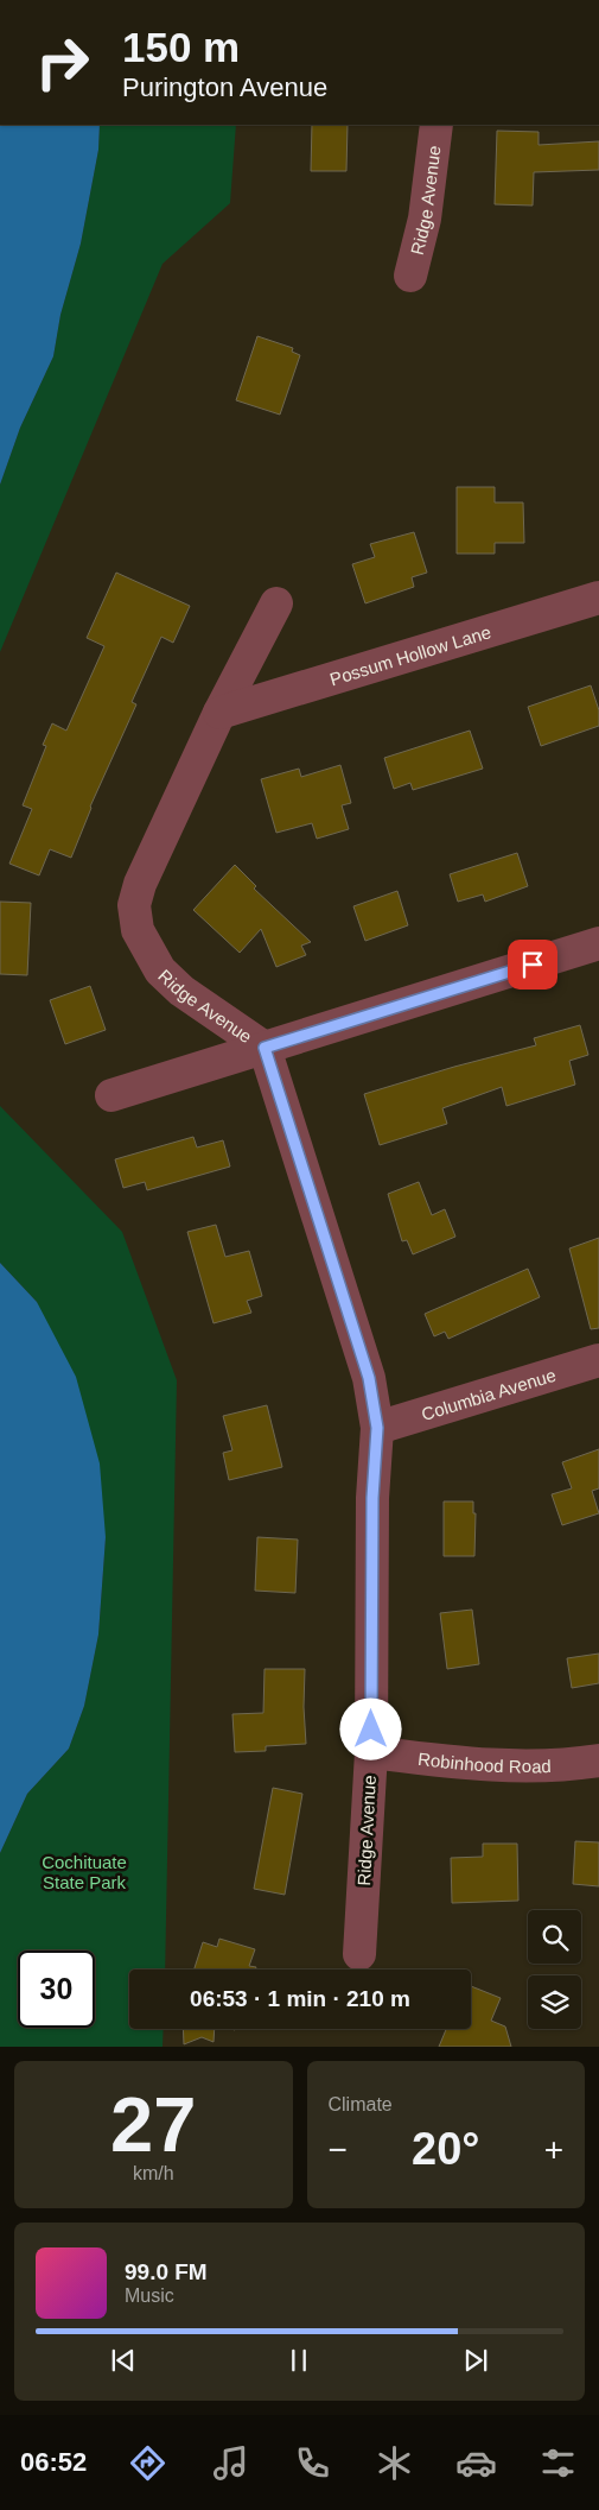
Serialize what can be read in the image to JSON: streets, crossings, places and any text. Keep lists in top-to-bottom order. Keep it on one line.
{"streets":{"street":["Ridge Avenue","Possum Hollow Lane","Columbia Avenue","Robinhood Road"]},"crossings":[["Ridge Avenue","Possum Hollow Lane"],["Ridge Avenue","Columbia Avenue"],["Ridge Avenue","Robinhood Road"]],"parks":["Cochituate State Park"],"page":{"turn":["150 m","Purington Avenue"],"limit":"30","trip":"06:53 · 1 min · 210 m","tile":[["27","km/h"],"Climate"],"heat":["−","20°","+"],"song":["99.0 FM","Music"],"tabs":"06:52"}}
